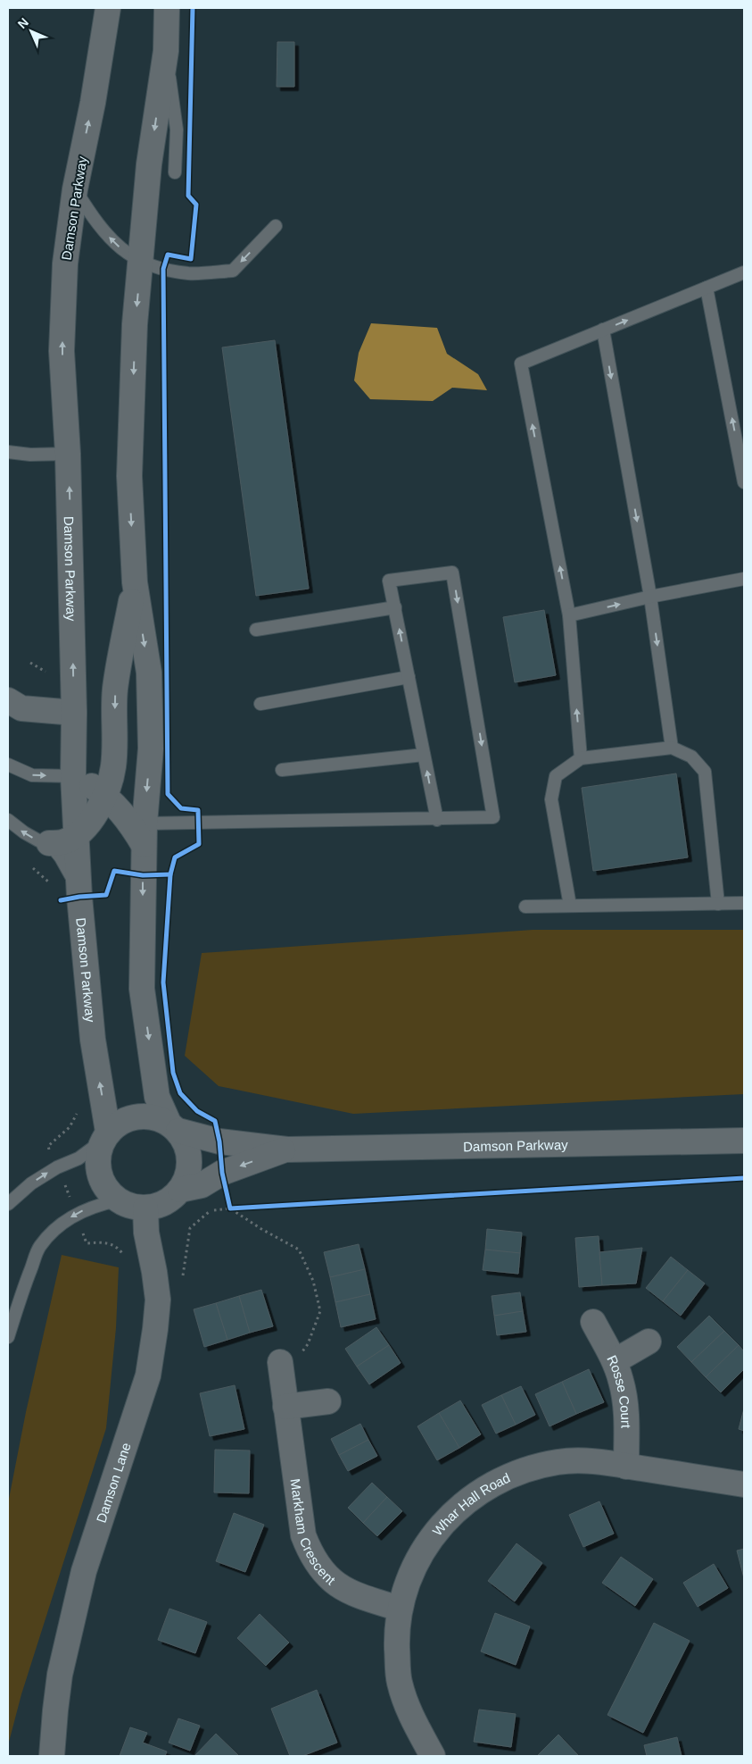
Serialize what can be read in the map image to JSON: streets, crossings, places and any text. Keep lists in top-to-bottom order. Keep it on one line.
{"streets":{"street":["Damson Parkway","Rosse Court","Damson Lane","Whar Hall Road","Markham Crescent"]},"crossings":[["Damson Parkway","Damson Lane"],["Rosse Court","Whar Hall Road"],["Whar Hall Road","Markham Crescent"]],"north":"top left"}
